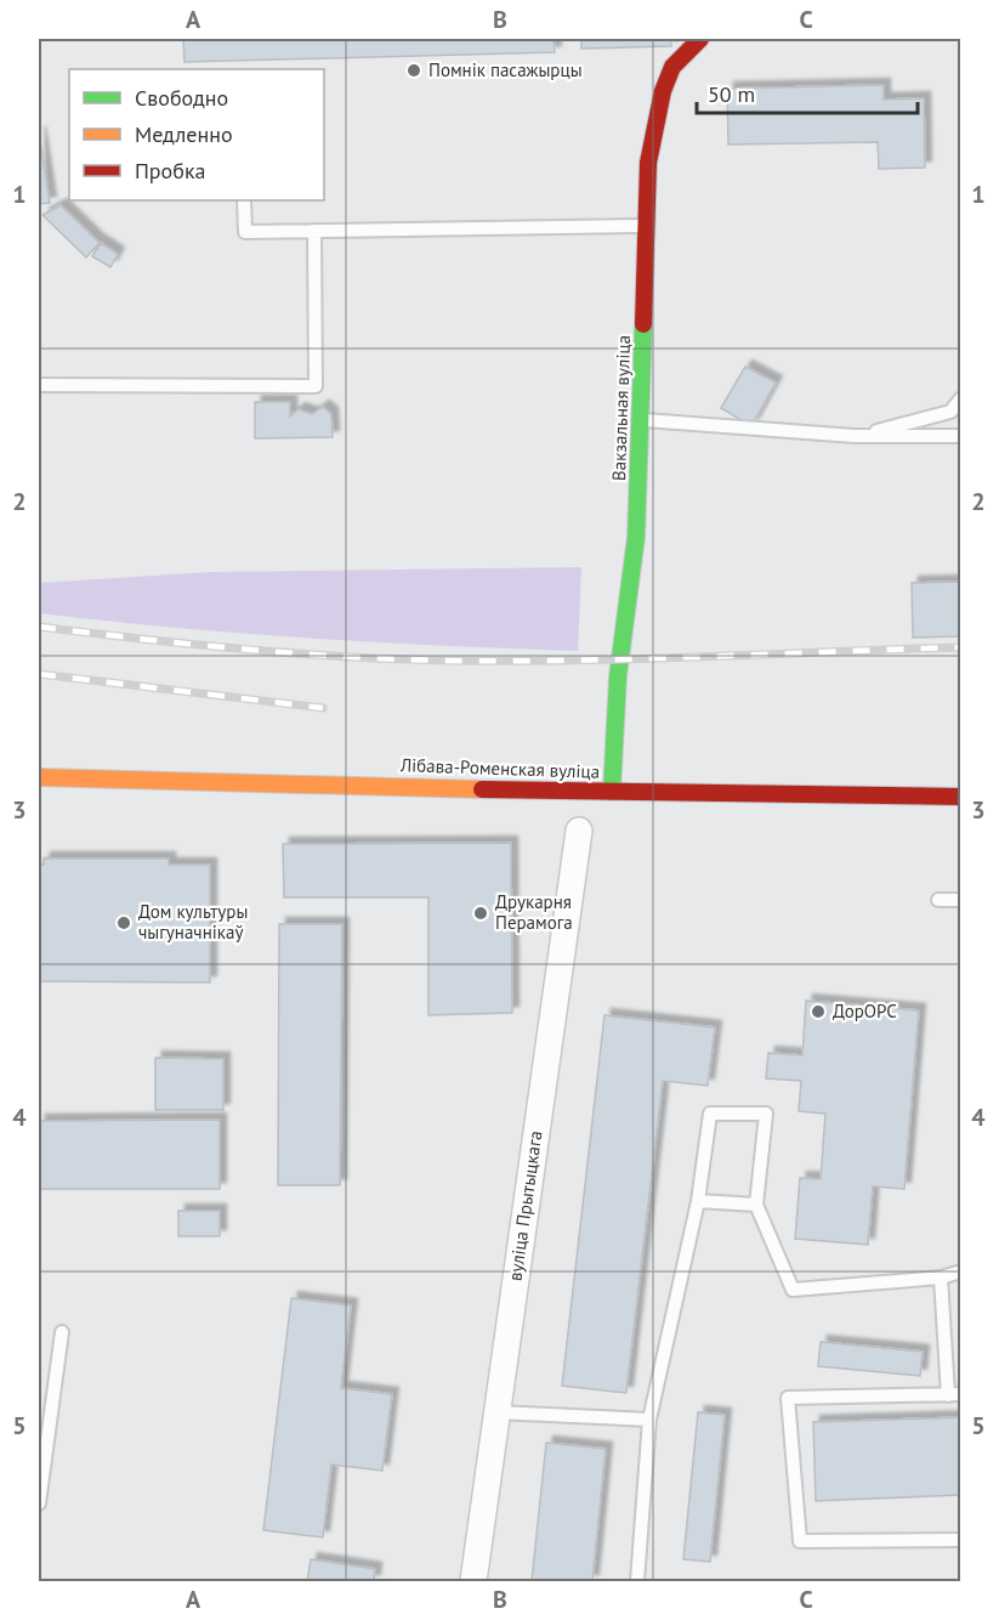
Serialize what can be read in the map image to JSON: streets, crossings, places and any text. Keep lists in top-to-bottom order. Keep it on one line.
{"streets":{"main road":["Вакзальная вуліца","Лібава-Роменская вуліца"],"street":["вуліца Прытыцкага"]},"crossings":[["Вакзальная вуліца","Лібава-Роменская вуліца"]],"places":["Помнік пасажырцы","Друкарня Перамога","Дом культуры чыгуначнікаў","ДорОРС"],"legend":["Свободно","Медленно","Пробка"],"scale_bar":"50 m","grid":{"columns":["A","B","C"],"rows":["1","2","3","4","5"]}}
